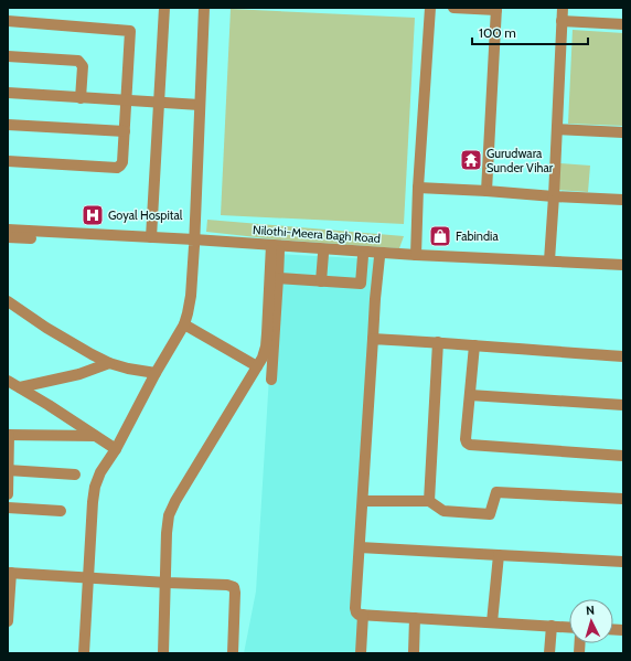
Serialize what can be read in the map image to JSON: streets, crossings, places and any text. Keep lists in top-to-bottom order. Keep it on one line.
{"streets":{"street":["Nilothi-Meera Bagh Road"]},"places":{"temple":["Gurudwara Sunder Vihar"],"hospital":["Goyal Hospital"],"shop":["Fabindia"]},"scale_bar":"100 m","north":"top"}
